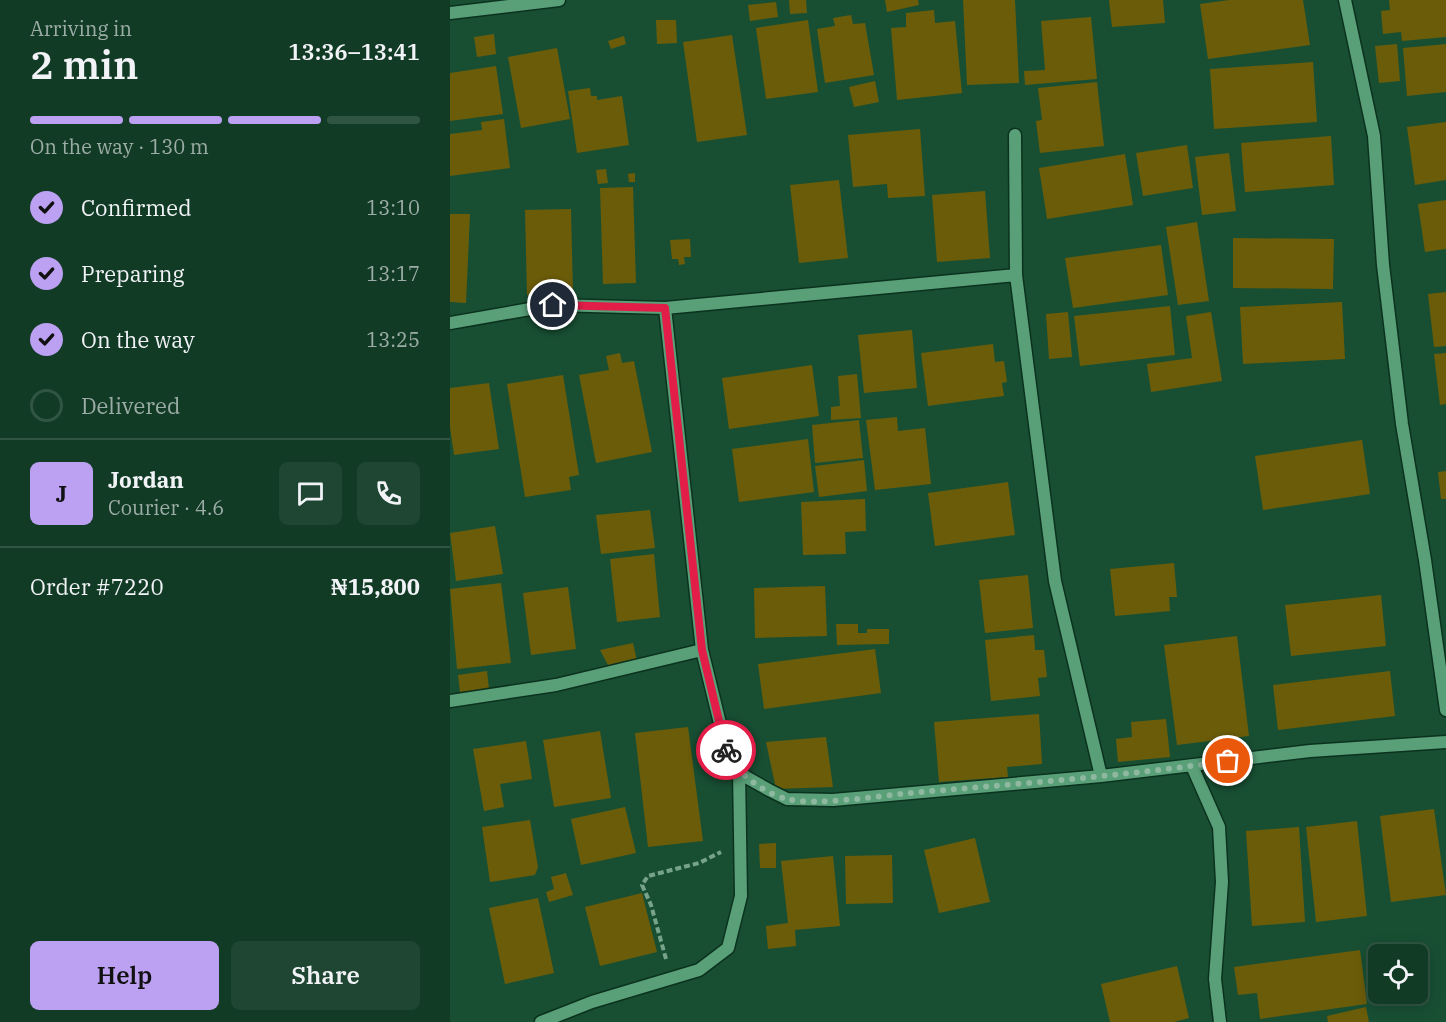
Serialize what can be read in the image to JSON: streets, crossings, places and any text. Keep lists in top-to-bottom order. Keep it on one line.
{"page":{"heading":["2 min","Arriving in","13:36–13:41"],"panel":["Jordan","Courier · 4.6","Order #7220","₦15,800"],"bar":"On the way · 130 m","list":[["Confirmed","13:10"],["Preparing","13:17"],["On the way","13:25"],"Delivered"],"round":"J","buttons":["Help","Share"]}}
